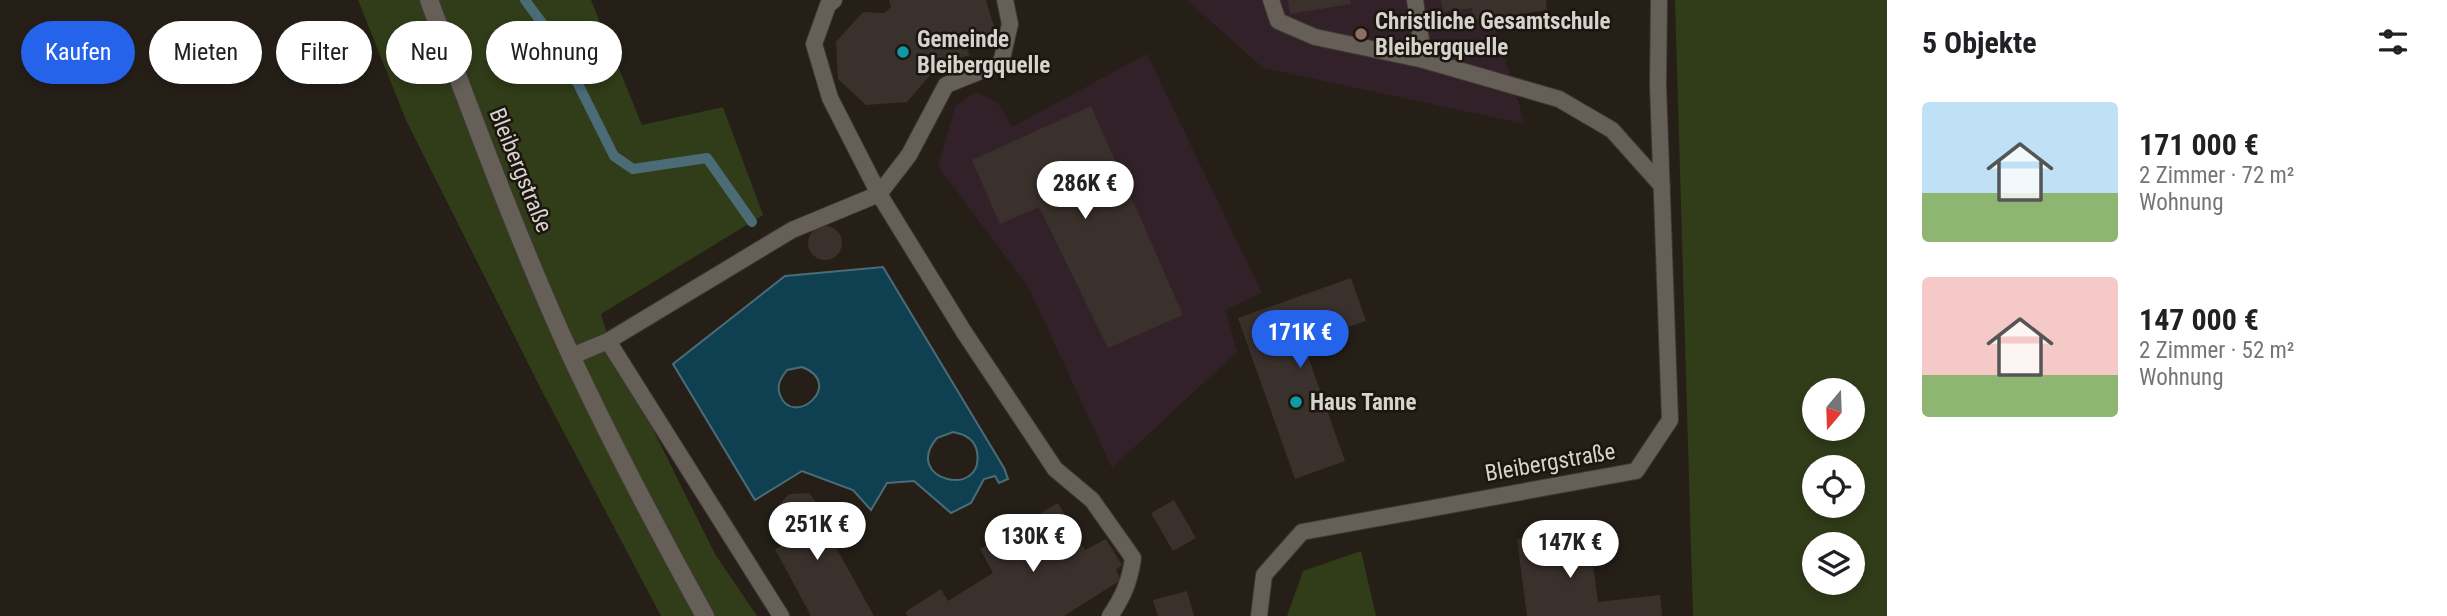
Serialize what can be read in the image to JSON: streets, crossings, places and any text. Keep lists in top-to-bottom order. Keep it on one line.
{"streets":{"street":["Bleibergstraße"]},"places":["Christliche Gesamtschule Bleibergquelle","Gemeinde Bleibergquelle","Haus Tanne"],"north":"bottom","page":{"heading":"5 Objekte","chip":["Kaufen","Mieten","Filter","Neu","Wohnung"],"list":[{"name":"171 000 €","note":"2 Zimmer · 72 m² · Wohnung"},{"name":"147 000 €","note":"2 Zimmer · 52 m² · Wohnung"}],"price":["286K €","171K €","251K €","130K €","147K €"]}}
